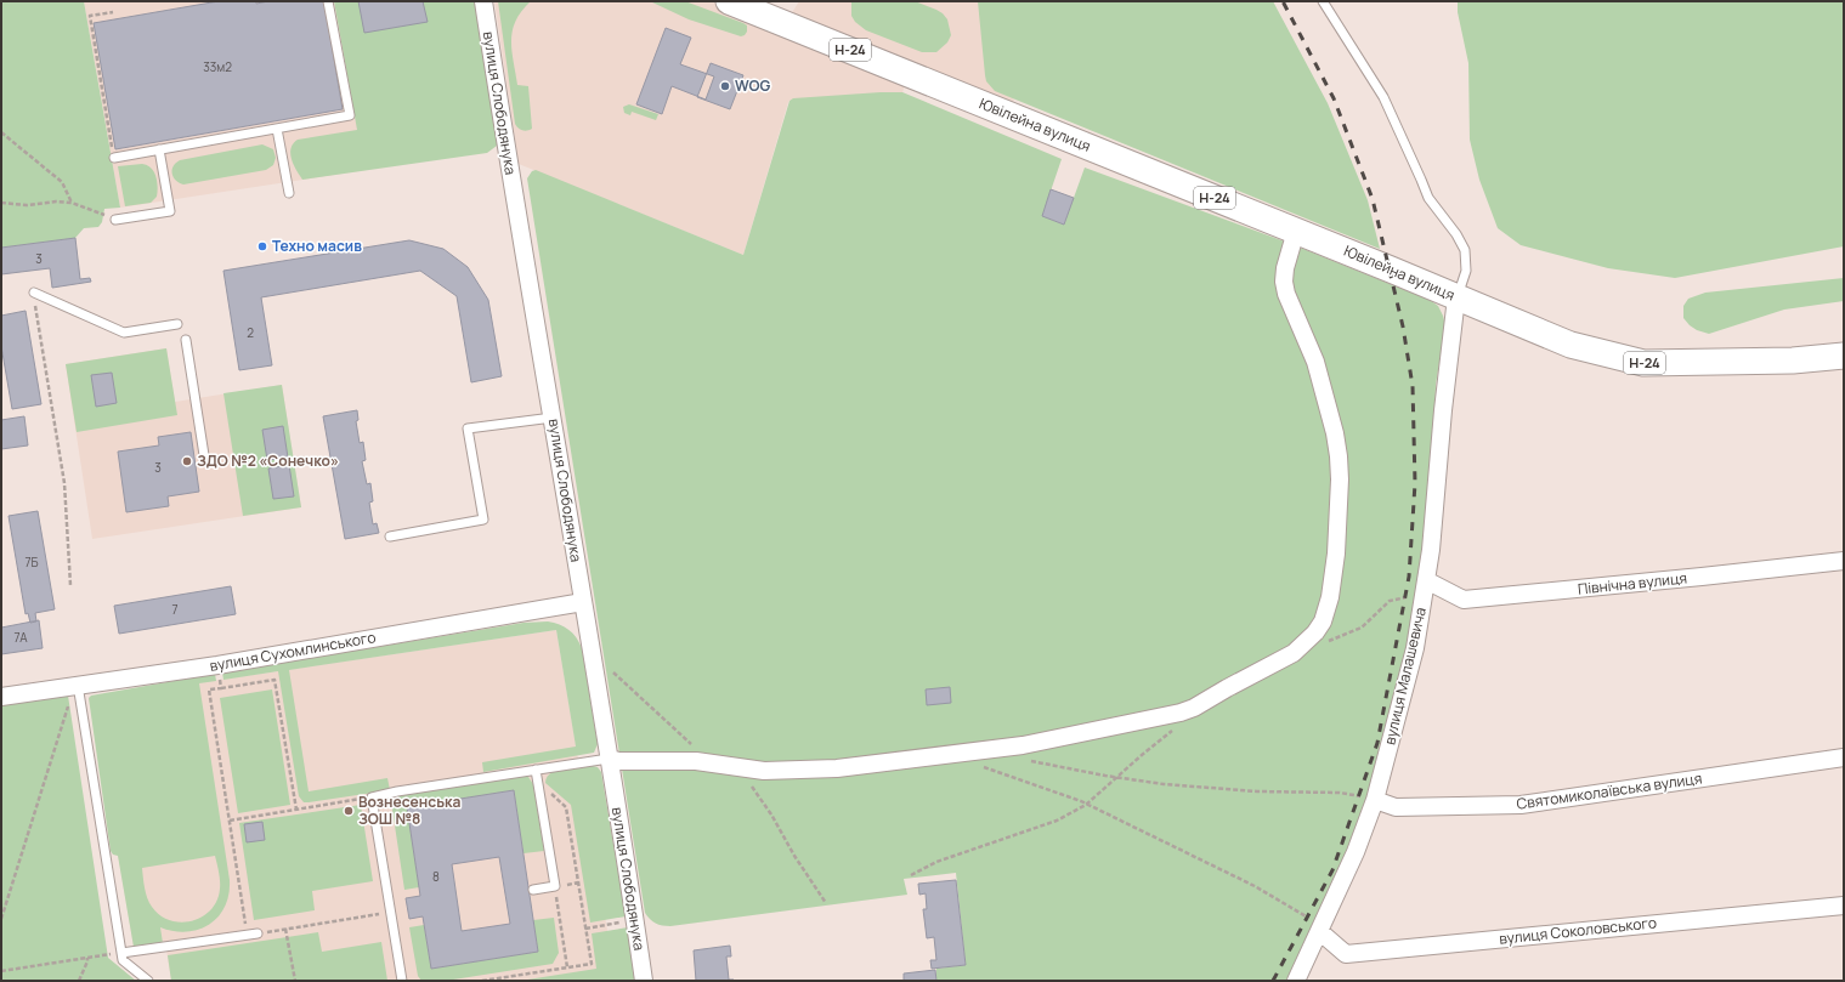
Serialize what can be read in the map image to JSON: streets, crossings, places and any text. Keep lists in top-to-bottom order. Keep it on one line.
{"streets":{"main road":["Н-24","Ювілейна вулиця"],"street":["вулиця Слободянука","Північна вулиця","вулиця Сухомлинського","вулиця Малашевича","Святомиколаївська вулиця","вулиця Соколовського"]},"crossings":[["вулиця Слободянука","вулиця Сухомлинського"],["Ювілейна вулиця","вулиця Малашевича"],["Північна вулиця","вулиця Малашевича"],["вулиця Малашевича","Святомиколаївська вулиця"],["вулиця Малашевича","вулиця Соколовського"]],"places":["WOG","Техно масив","ЗДО №2 «Сонечко»","Вознесенська ЗОШ №8"],"house_numbers":["33м2","3","2","3","7Б","7","7А","8"]}
